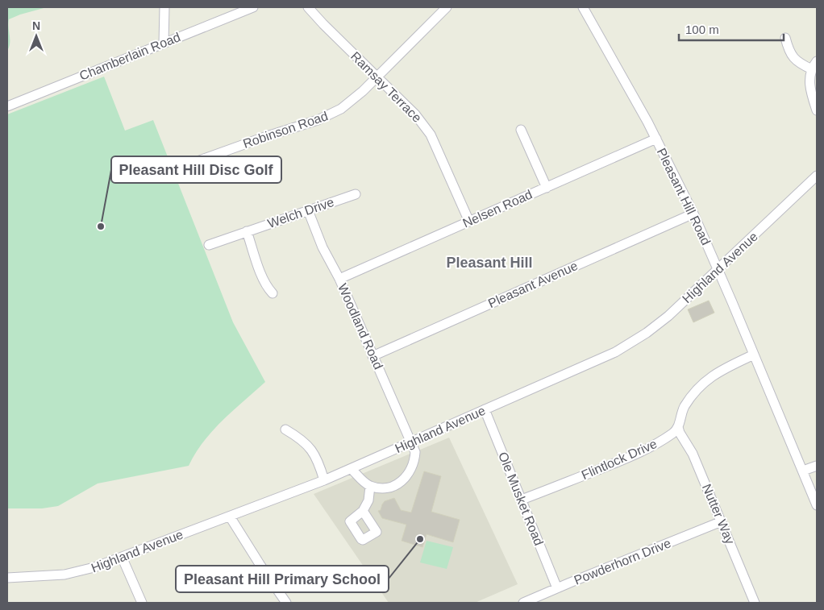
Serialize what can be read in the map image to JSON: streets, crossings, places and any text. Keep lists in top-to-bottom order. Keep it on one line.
{"streets":{"street":["Chamberlain Road","Ramsay Terrace","Robinson Road","Pleasant Hill Road","Nelsen Road","Welch Drive","Highland Avenue","Pleasant Avenue","Woodland Road","Flintlock Drive","Ole Musket Road","Nutter Way","Powderhorn Drive"]},"crossings":[["Ramsay Terrace","Robinson Road"],["Ramsay Terrace","Nelsen Road"],["Pleasant Hill Road","Nelsen Road"],["Pleasant Hill Road","Highland Avenue"],["Pleasant Hill Road","Pleasant Avenue"],["Nelsen Road","Woodland Road"],["Welch Drive","Woodland Road"],["Highland Avenue","Woodland Road"],["Highland Avenue","Ole Musket Road"],["Pleasant Avenue","Woodland Road"],["Flintlock Drive","Ole Musket Road"],["Flintlock Drive","Nutter Way"],["Ole Musket Road","Powderhorn Drive"],["Nutter Way","Powderhorn Drive"]],"districts":["Pleasant Hill"],"places":["Pleasant Hill Disc Golf","Pleasant Hill Primary School"],"scale_bar":"100 m","north":"top"}
